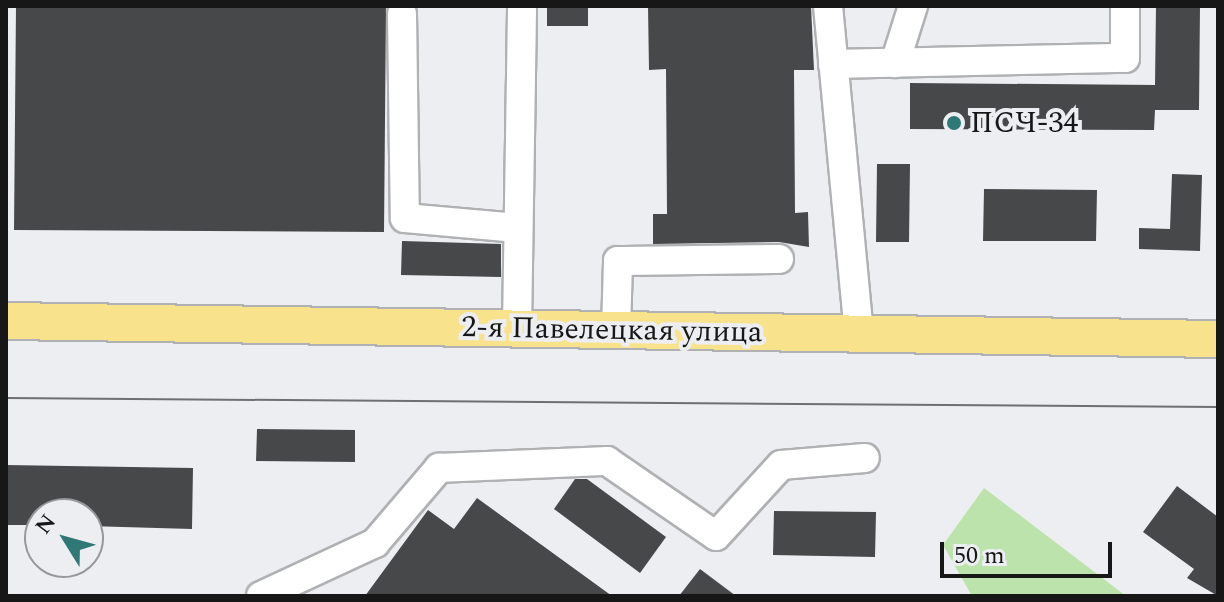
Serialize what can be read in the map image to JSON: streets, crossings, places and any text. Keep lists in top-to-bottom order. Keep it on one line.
{"streets":{"main road":["2-я Павелецкая улица"]},"places":["ПСЧ-34"],"scale_bar":"50 m","north":"top left"}
